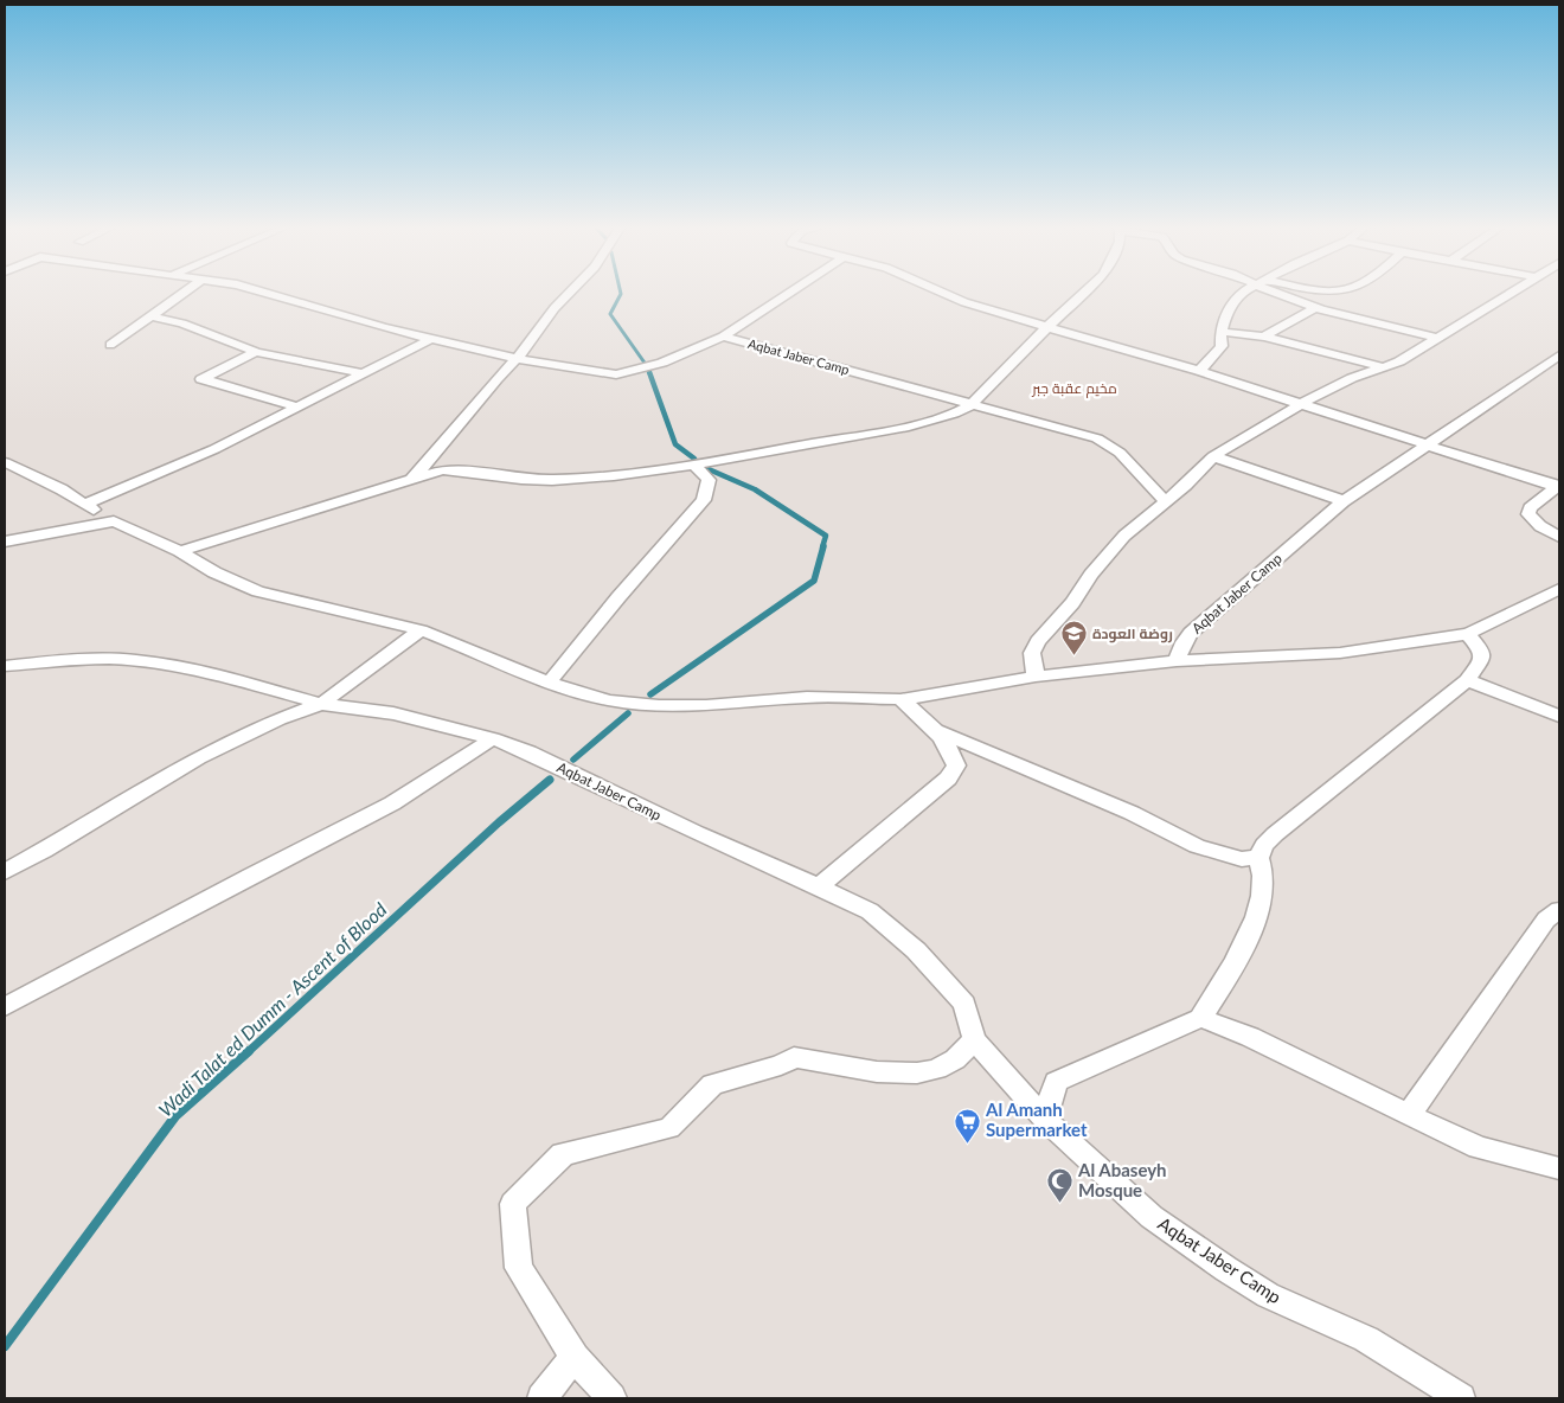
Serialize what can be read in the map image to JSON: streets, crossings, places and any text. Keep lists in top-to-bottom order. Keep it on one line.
{"streets":{"street":["Aqbat Jaber Camp"]},"districts":["مخيم عقبة جبر"],"water":["Wadi Talat ed Dumm - Ascent of Blood"],"places":{"school or university":["روضة العودة"],"supermarket":["Al Amanh Supermarket"],"mosque":["Al Abaseyh Mosque"]}}
